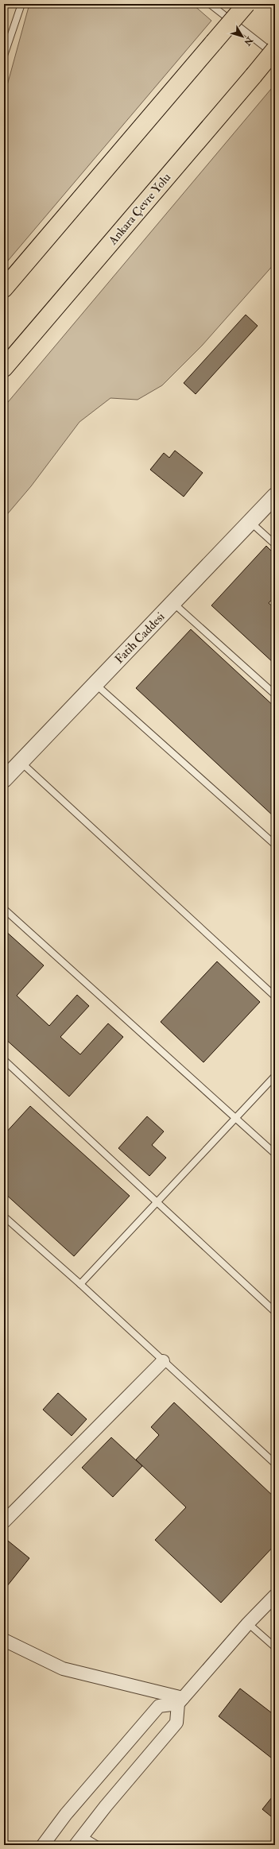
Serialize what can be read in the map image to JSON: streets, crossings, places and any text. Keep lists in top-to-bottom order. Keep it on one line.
{"streets":{"highway":["Ankara Çevre Yolu"],"street":["Fatih Caddesi"]},"north":"bottom right"}
